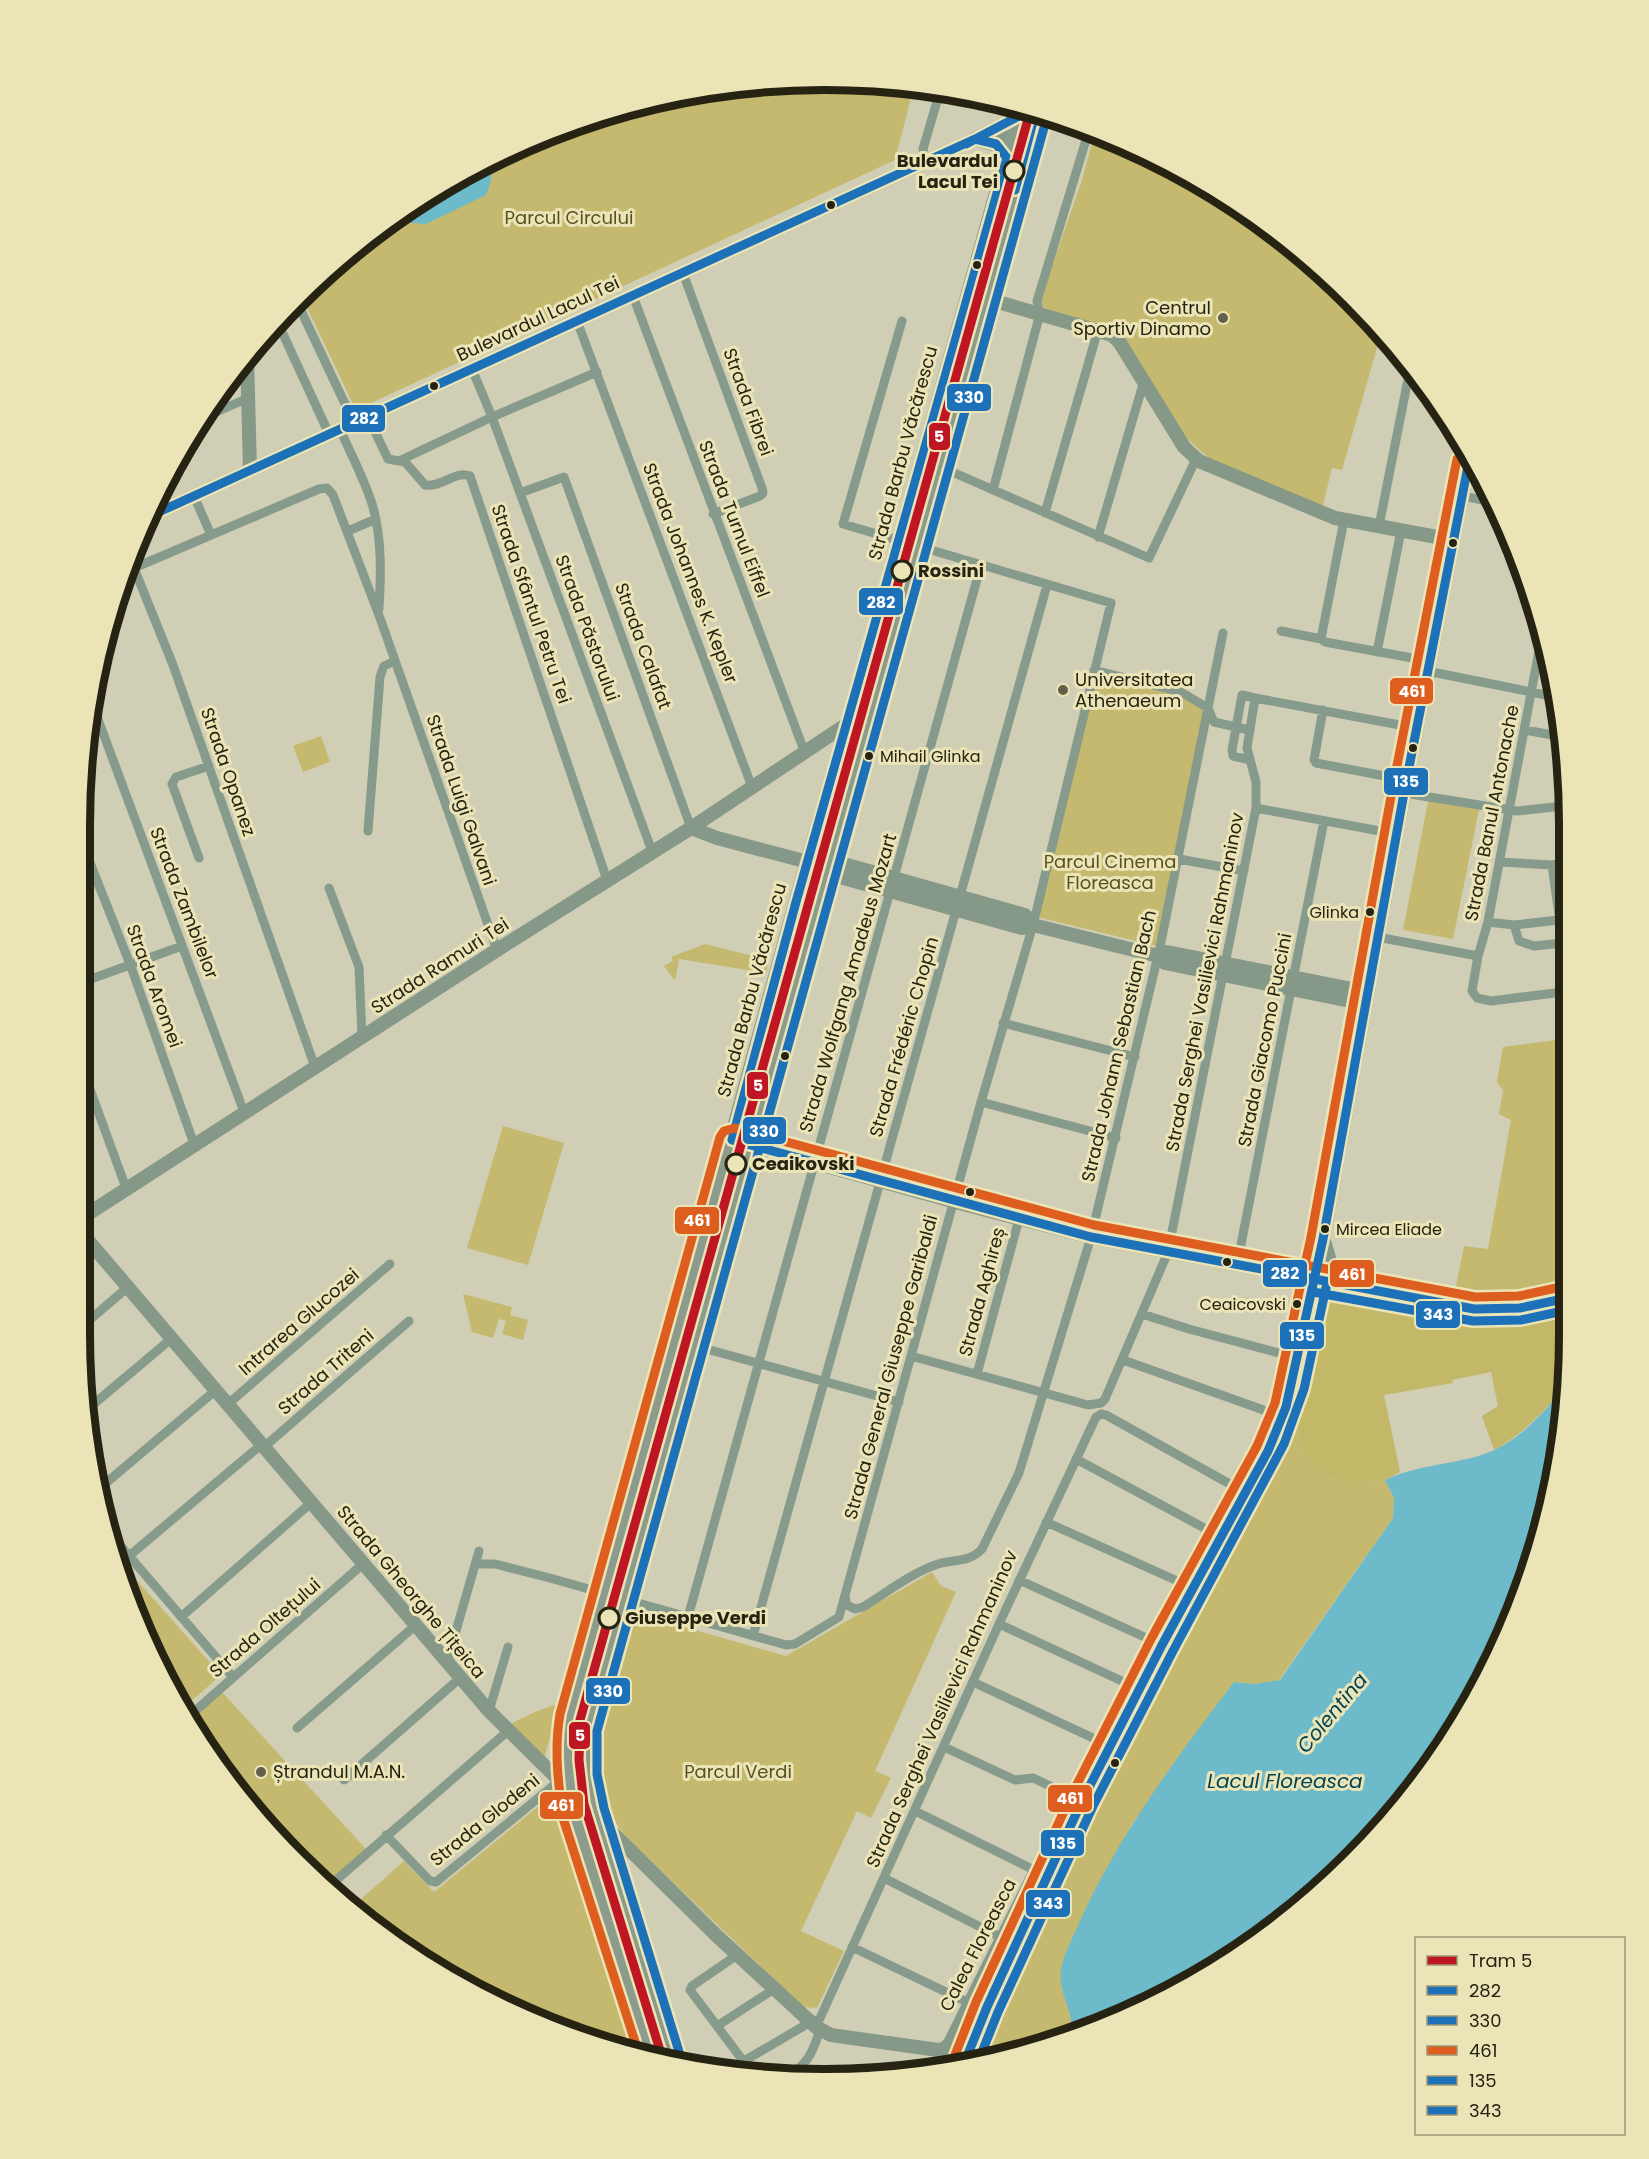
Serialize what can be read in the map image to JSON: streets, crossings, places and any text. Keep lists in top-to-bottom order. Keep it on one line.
{"streets":{"main road":["Strada Barbu Văcărescu"],"street":["Bulevardul Lacul Tei","Strada Fibrei","Strada Turnul Eiffel","Strada Johannes K. Kepler","Strada Sfântul Petru Tei","Strada Păstorului","Strada Calafat","Strada Opanez","Strada Luigi Galvani","Strada Banul Antonache","Strada Zambilelor","Strada Ramuri Tei","Strada Serghei Vasilievici Rahmaninov","Strada Wolfgang Amadeus Mozart","Strada Aromei","Strada Frédéric Chopin","Strada Giacomo Puccini","Strada Johann Sebastian Bach","Strada Aghireș","Intrarea Glucozei","Strada General Giuseppe Garibaldi","Strada Triteni","Strada Gheorghe Țițeica","Strada Oltețului","Strada Glodeni","Calea Floreasca"]},"crossings":[["Bulevardul Lacul Tei","Strada Fibrei"],["Bulevardul Lacul Tei","Strada Barbu Văcărescu"],["Bulevardul Lacul Tei","Strada Turnul Eiffel"],["Bulevardul Lacul Tei","Strada Johannes K. Kepler"],["Bulevardul Lacul Tei","Strada Sfântul Petru Tei"],["Bulevardul Lacul Tei","Strada Păstorului"],["Bulevardul Lacul Tei","Strada Luigi Galvani"],["Strada Fibrei","Strada Turnul Eiffel"],["Strada Barbu Văcărescu","Strada Ramuri Tei"],["Strada Barbu Văcărescu","Strada Gheorghe Țițeica"],["Strada Barbu Văcărescu","Strada Glodeni"],["Strada Turnul Eiffel","Strada Ramuri Tei"],["Strada Johannes K. Kepler","Strada Ramuri Tei"],["Strada Sfântul Petru Tei","Strada Ramuri Tei"],["Strada Păstorului","Strada Calafat"],["Strada Păstorului","Strada Ramuri Tei"],["Strada Calafat","Strada Ramuri Tei"],["Strada Opanez","Strada Luigi Galvani"],["Strada Opanez","Strada Ramuri Tei"],["Strada Luigi Galvani","Strada Ramuri Tei"],["Strada Zambilelor","Strada Ramuri Tei"],["Strada Ramuri Tei","Strada Aromei"],["Strada Serghei Vasilievici Rahmaninov","Strada Johann Sebastian Bach"],["Strada Serghei Vasilievici Rahmaninov","Strada Gheorghe Țițeica"],["Strada Serghei Vasilievici Rahmaninov","Calea Floreasca"],["Strada Frédéric Chopin","Strada General Giuseppe Garibaldi"],["Strada Johann Sebastian Bach","Strada General Giuseppe Garibaldi"],["Intrarea Glucozei","Strada Gheorghe Țițeica"],["Strada Triteni","Strada Gheorghe Țițeica"],["Strada Gheorghe Țițeica","Strada Oltețului"],["Strada Gheorghe Țițeica","Strada Glodeni"],["Strada Gheorghe Țițeica","Calea Floreasca"]],"water":["Colentina","Lacul Floreasca"],"parks":["Parcul Circului","Parcul Cinema Floreasca","Parcul Verdi"],"places":["Bulevardul Lacul Tei","Centrul Sportiv Dinamo","Rossini","Universitatea Athenaeum","Mihail Glinka","Glinka","Ceaikovski","Mircea Eliade","Ceaicovski","Giuseppe Verdi","Ștrandul M.A.N."],"lines":["transit line 282","tram line 5","transit line 330","transit line 461","transit line 135","transit line 343"],"legend":["Tram 5","282","330","461","135","343"]}
